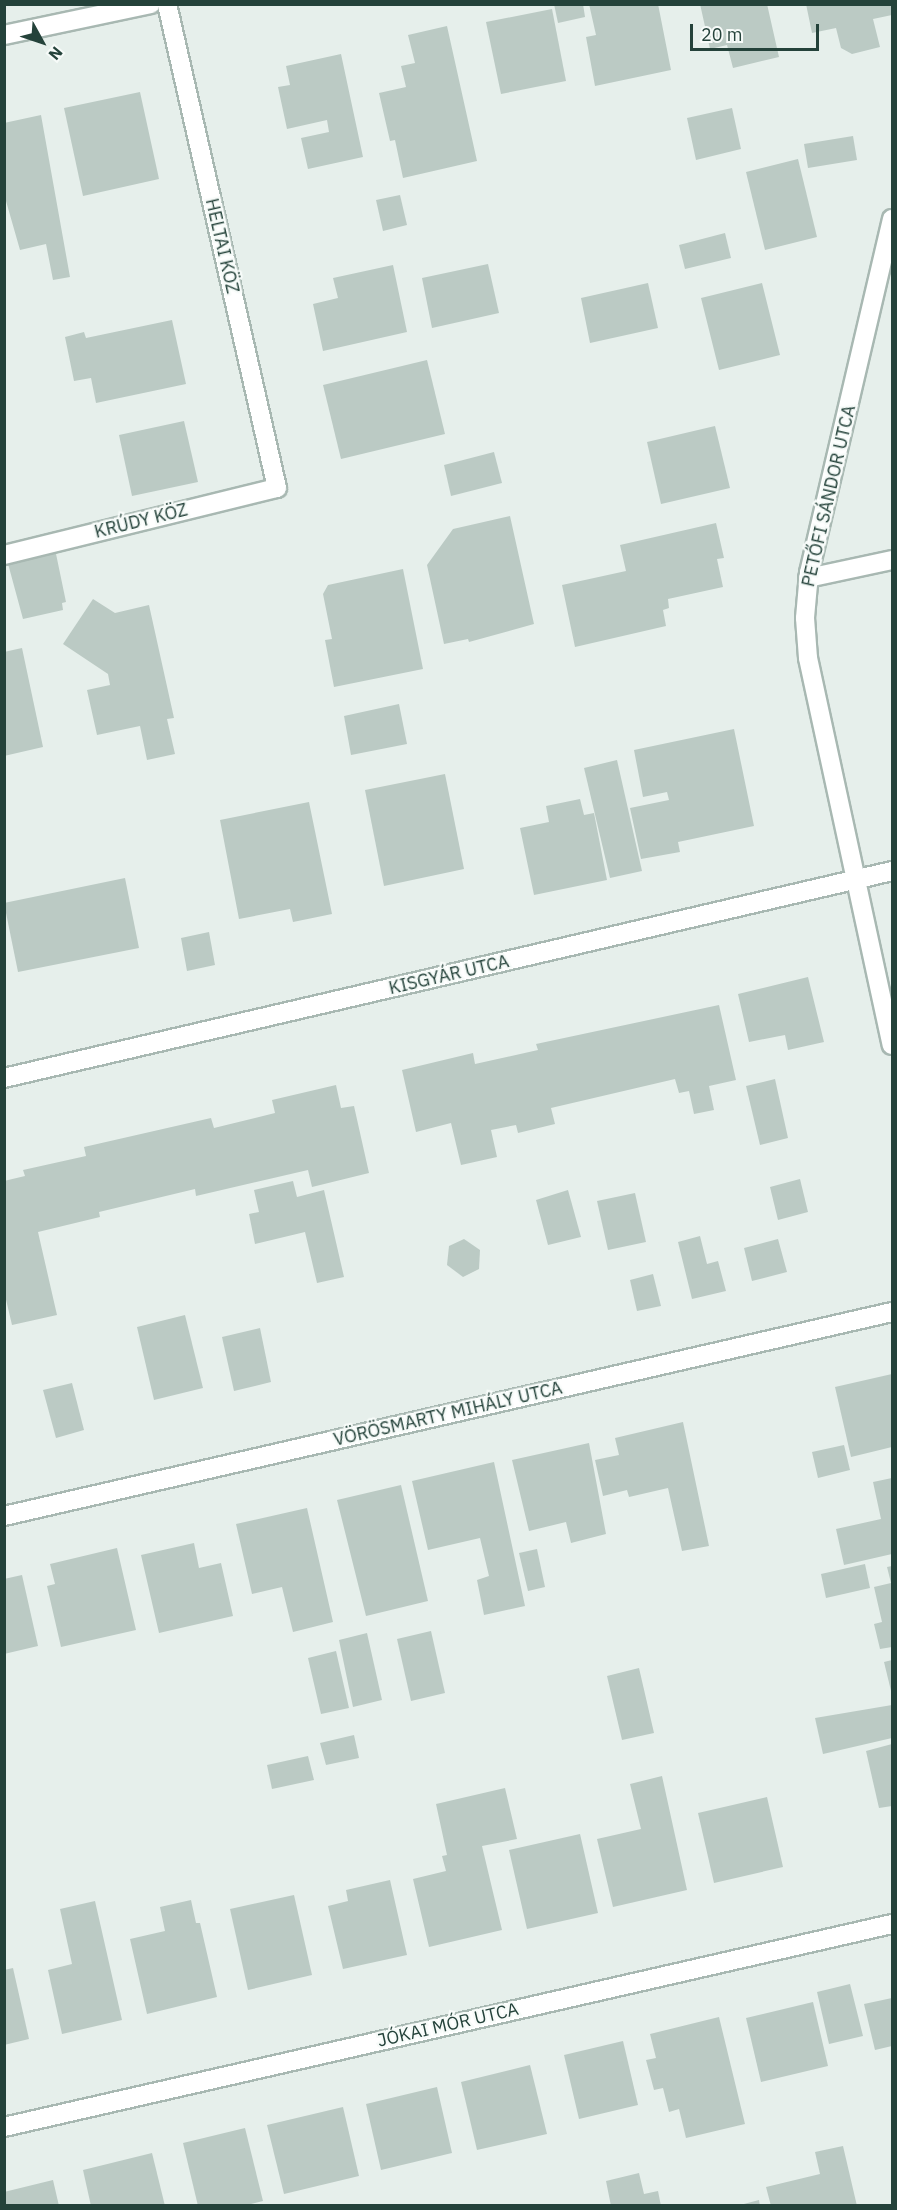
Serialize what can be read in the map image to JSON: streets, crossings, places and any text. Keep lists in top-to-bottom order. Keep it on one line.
{"streets":{"street":["HELTAI KÖZ","PETŐFI SÁNDOR UTCA","KRÚDY KÖZ","KISGYÁR UTCA","VÖRÖSMARTY MIHÁLY UTCA","JÓKAI MÓR UTCA"]},"crossings":[["HELTAI KÖZ","KRÚDY KÖZ"],["PETŐFI SÁNDOR UTCA","KISGYÁR UTCA"]],"scale_bar":"20 m","north":"bottom right"}
